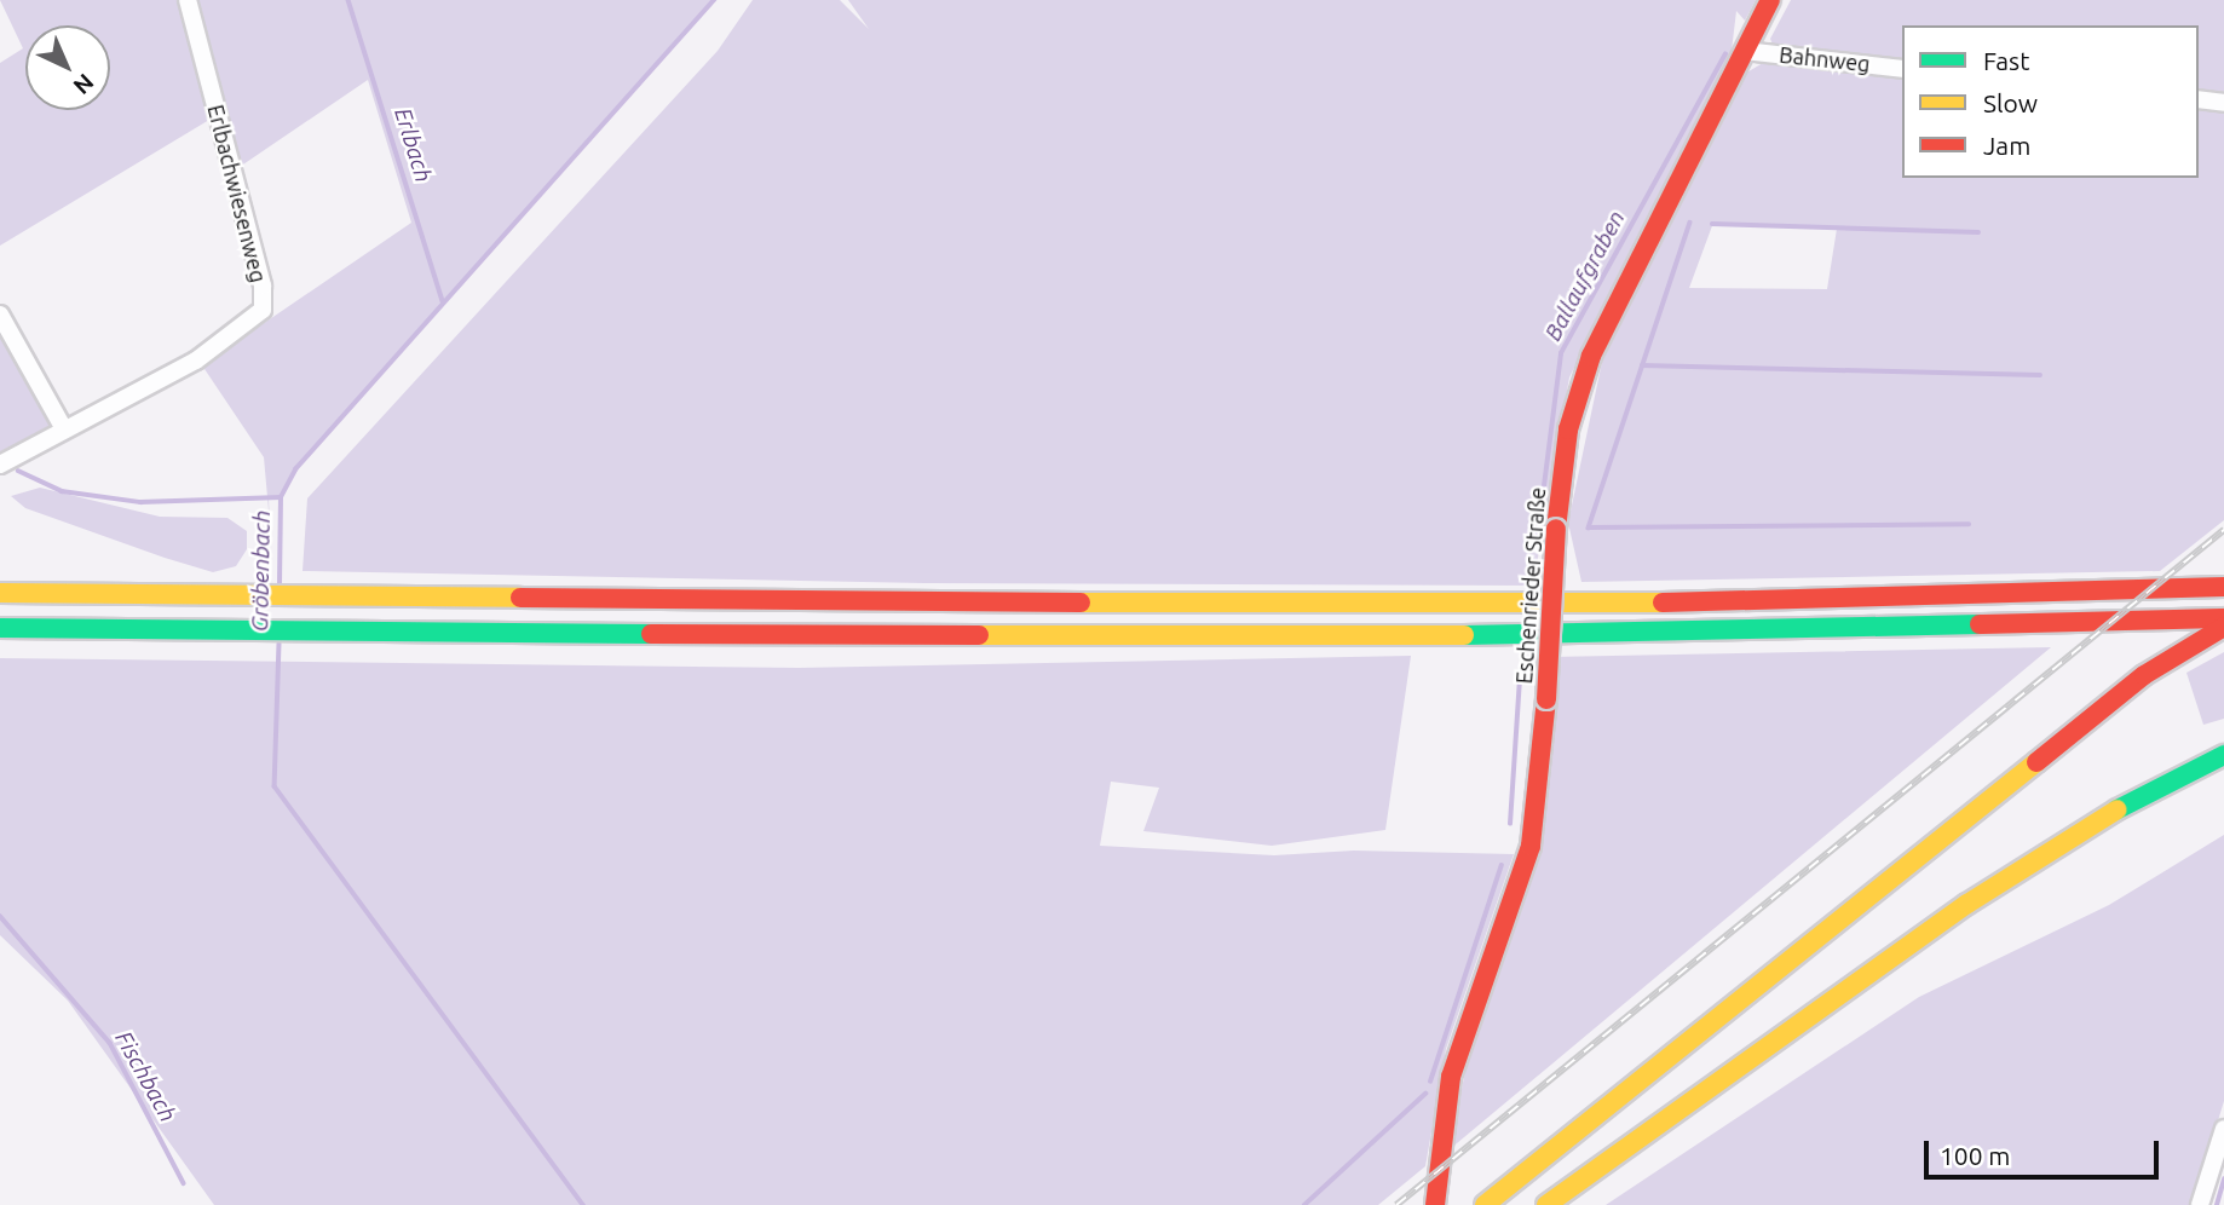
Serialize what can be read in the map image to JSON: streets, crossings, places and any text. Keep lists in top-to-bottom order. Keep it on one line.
{"streets":{"main road":["Eschenrieder Straße"],"street":["Bahnweg","Erlbachwiesenweg"]},"crossings":[["Bahnweg","Eschenrieder Straße"]],"water":["Erlbach","Ballaufgraben","Gröbenbach","Fischbach"],"legend":["Fast","Slow","Jam"],"scale_bar":"100 m","north":"bottom right"}
